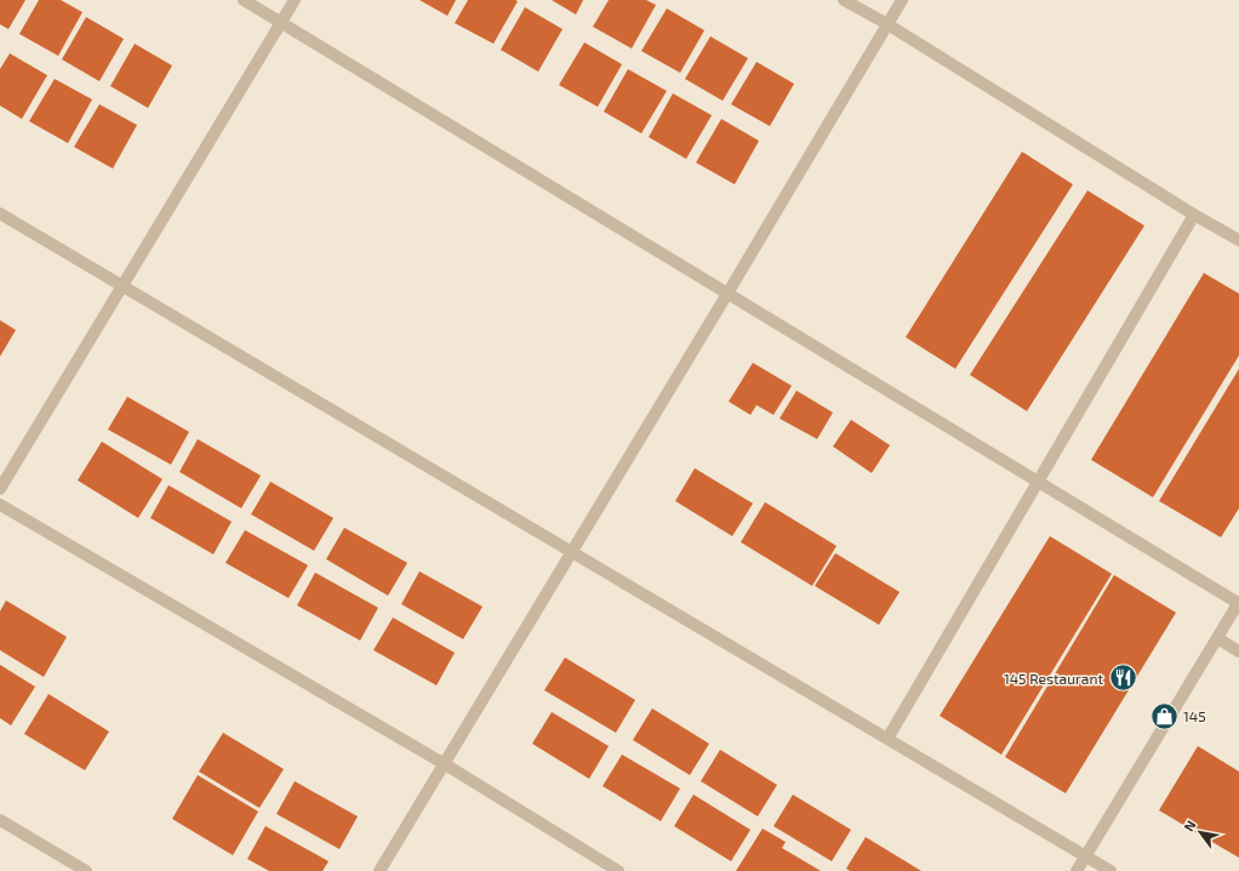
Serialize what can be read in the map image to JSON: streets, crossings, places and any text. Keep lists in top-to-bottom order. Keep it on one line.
{"places":{"restaurant":["145 Restaurant"],"shop":["145"]},"north":"top left"}
